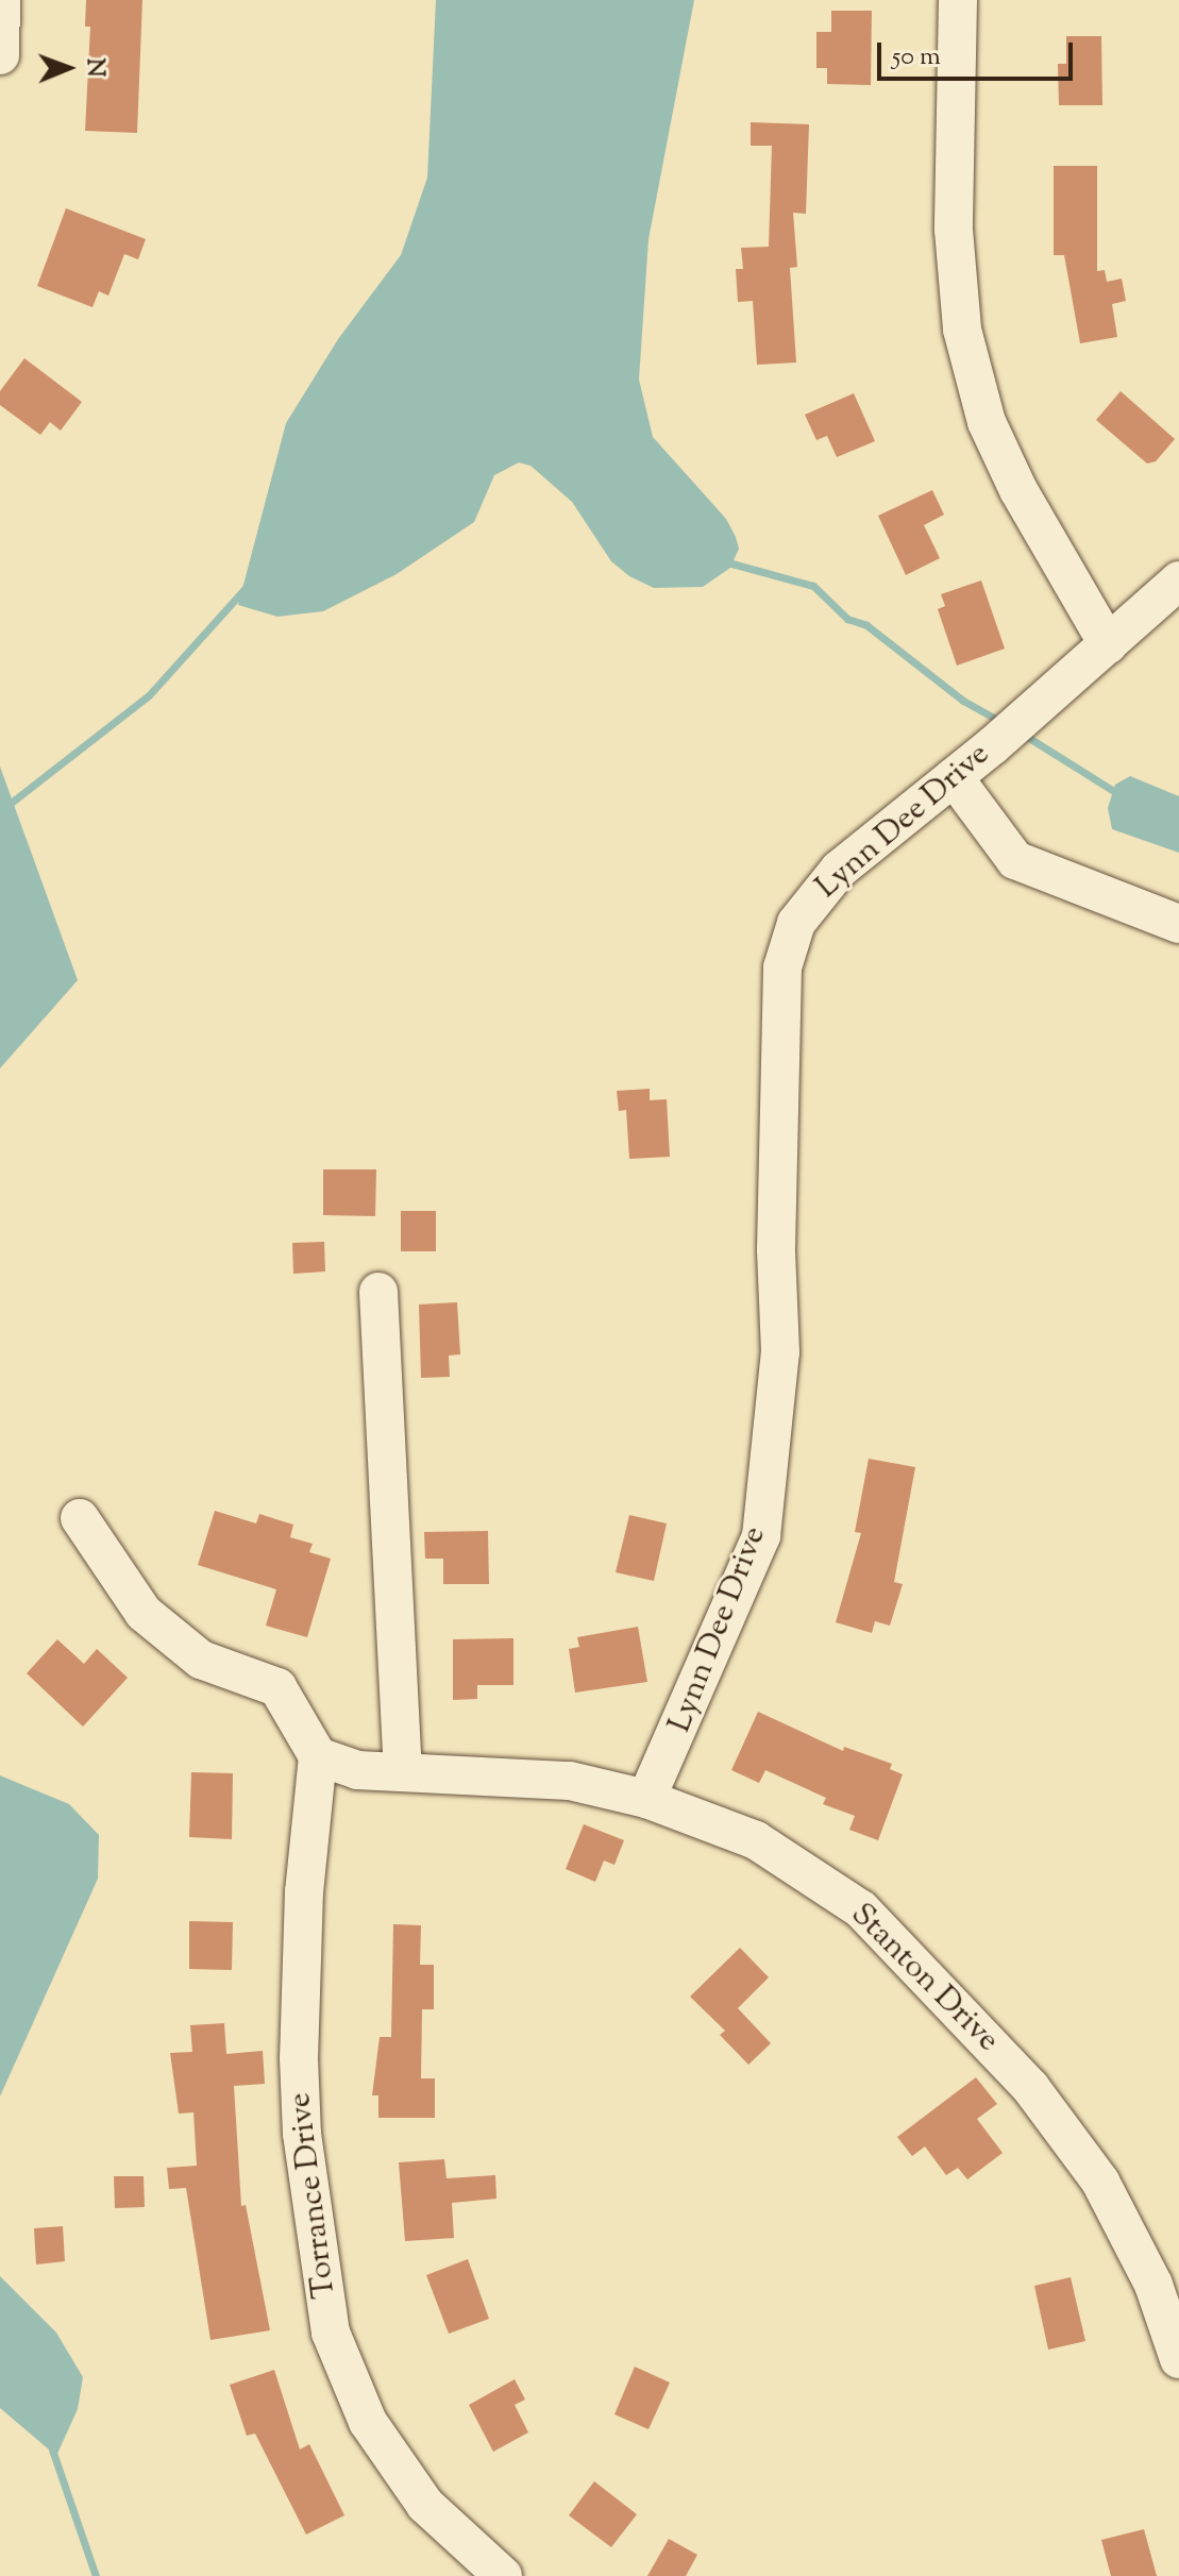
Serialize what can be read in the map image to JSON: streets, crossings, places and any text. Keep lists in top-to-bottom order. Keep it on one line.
{"streets":{"street":["Lynn Dee Drive","Stanton Drive","Torrance Drive"]},"crossings":[["Lynn Dee Drive","Stanton Drive"],["Stanton Drive","Torrance Drive"]],"scale_bar":"50 m","north":"right"}
